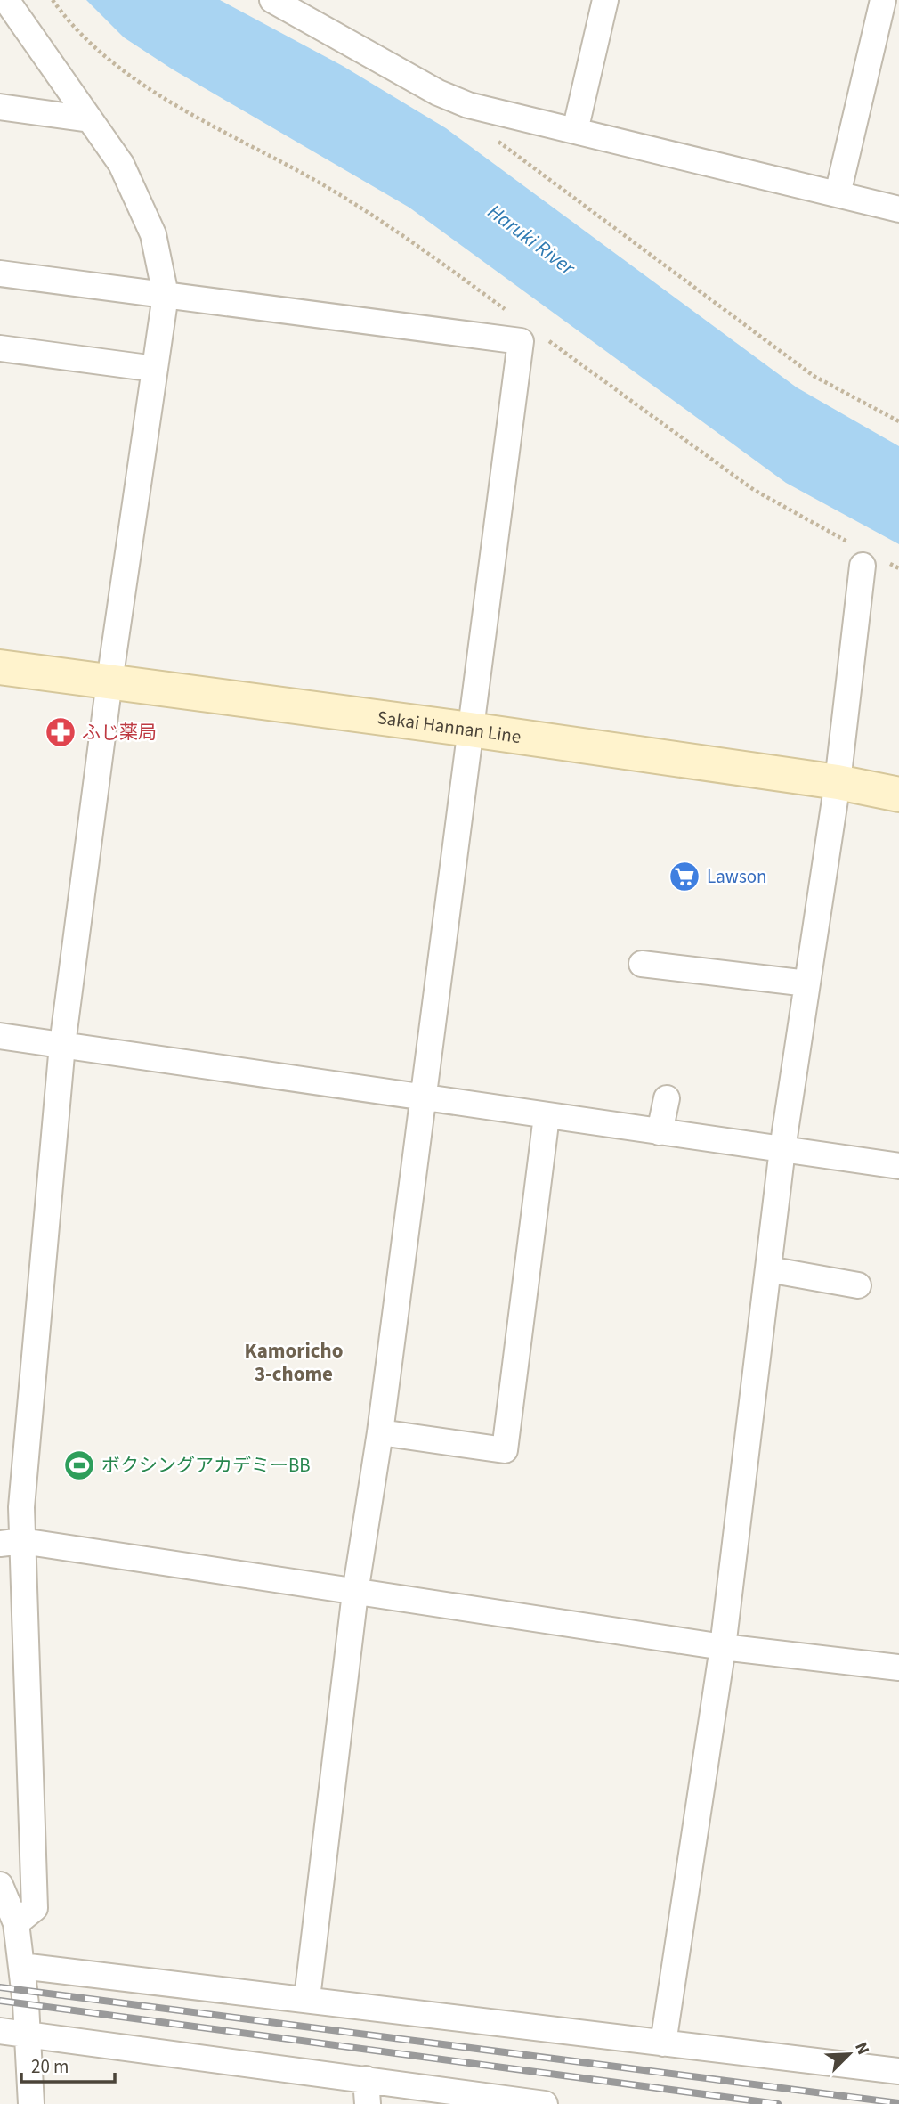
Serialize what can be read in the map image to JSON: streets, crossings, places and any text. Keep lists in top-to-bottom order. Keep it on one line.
{"streets":{"main road":["Sakai Hannan Line"]},"districts":["Kamoricho 3-chome"],"water":["Haruki River"],"places":{"pharmacy":["ふじ薬局"],"supermarket":["Lawson"],"sports":["ボクシングアカデミーBB"]},"scale_bar":"20 m","north":"top right"}
